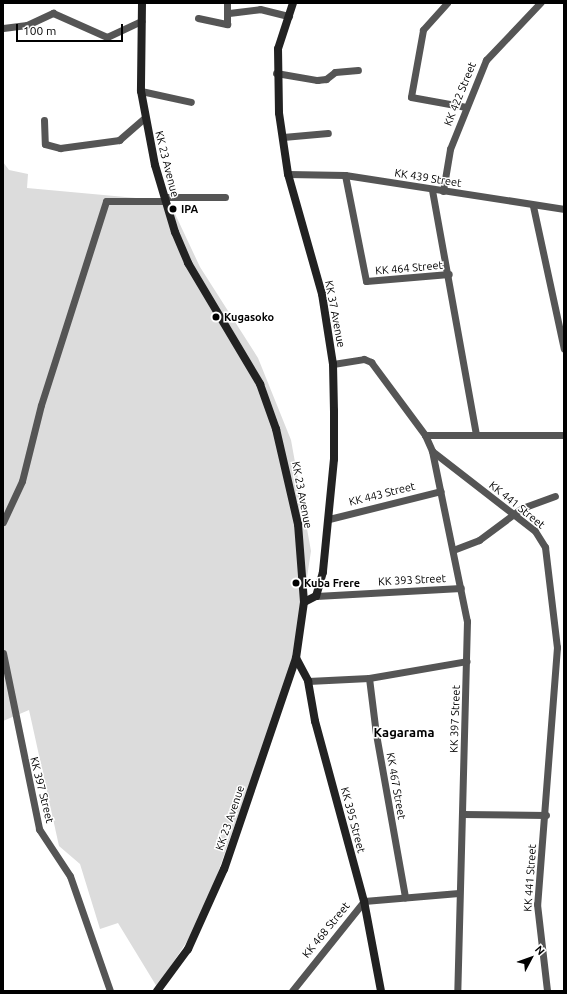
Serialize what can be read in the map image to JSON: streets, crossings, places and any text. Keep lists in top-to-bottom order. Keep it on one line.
{"streets":{"main road":["KK 23 Avenue","KK 37 Avenue","KK 395 Street"],"street":["KK 422 Street","KK 439 Street","KK 464 Street","KK 443 Street","KK 441 Street","KK 393 Street","KK 397 Street","KK 467 Street","KK 468 Street"]},"crossings":[["KK 422 Street","KK 439 Street"],["KK 23 Avenue","KK 395 Street"],["KK 439 Street","KK 464 Street"],["KK 439 Street","KK 37 Avenue"],["KK 37 Avenue","KK 443 Street"],["KK 37 Avenue","KK 441 Street"],["KK 37 Avenue","KK 393 Street"],["KK 443 Street","KK 397 Street"],["KK 441 Street","KK 397 Street"],["KK 393 Street","KK 397 Street"],["KK 397 Street","KK 468 Street"],["KK 467 Street","KK 468 Street"],["KK 395 Street","KK 468 Street"]],"districts":["Kagarama"],"places":["IPA","Kugasoko","Kuba Frere"],"scale_bar":"100 m","north":"top right"}
